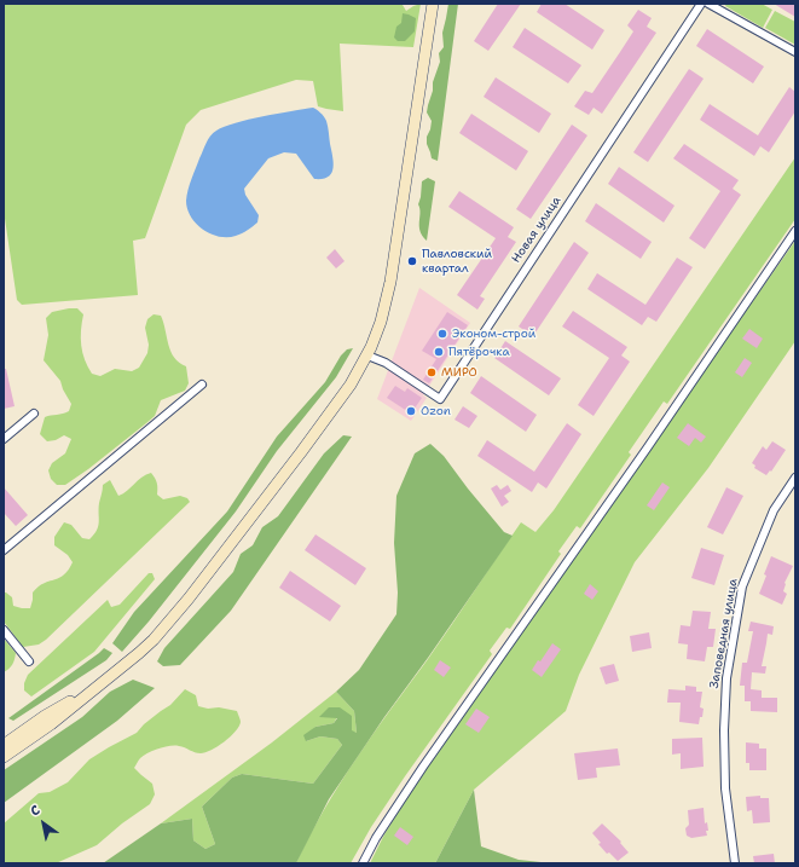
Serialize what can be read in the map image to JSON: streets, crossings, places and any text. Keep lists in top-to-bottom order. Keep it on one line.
{"streets":{"street":["Новая улица","Заповедная улица"]},"places":["Павловский квартал","Эконом-строй","Пятёрочка","МИРО","Ozon"],"north":"top left"}
